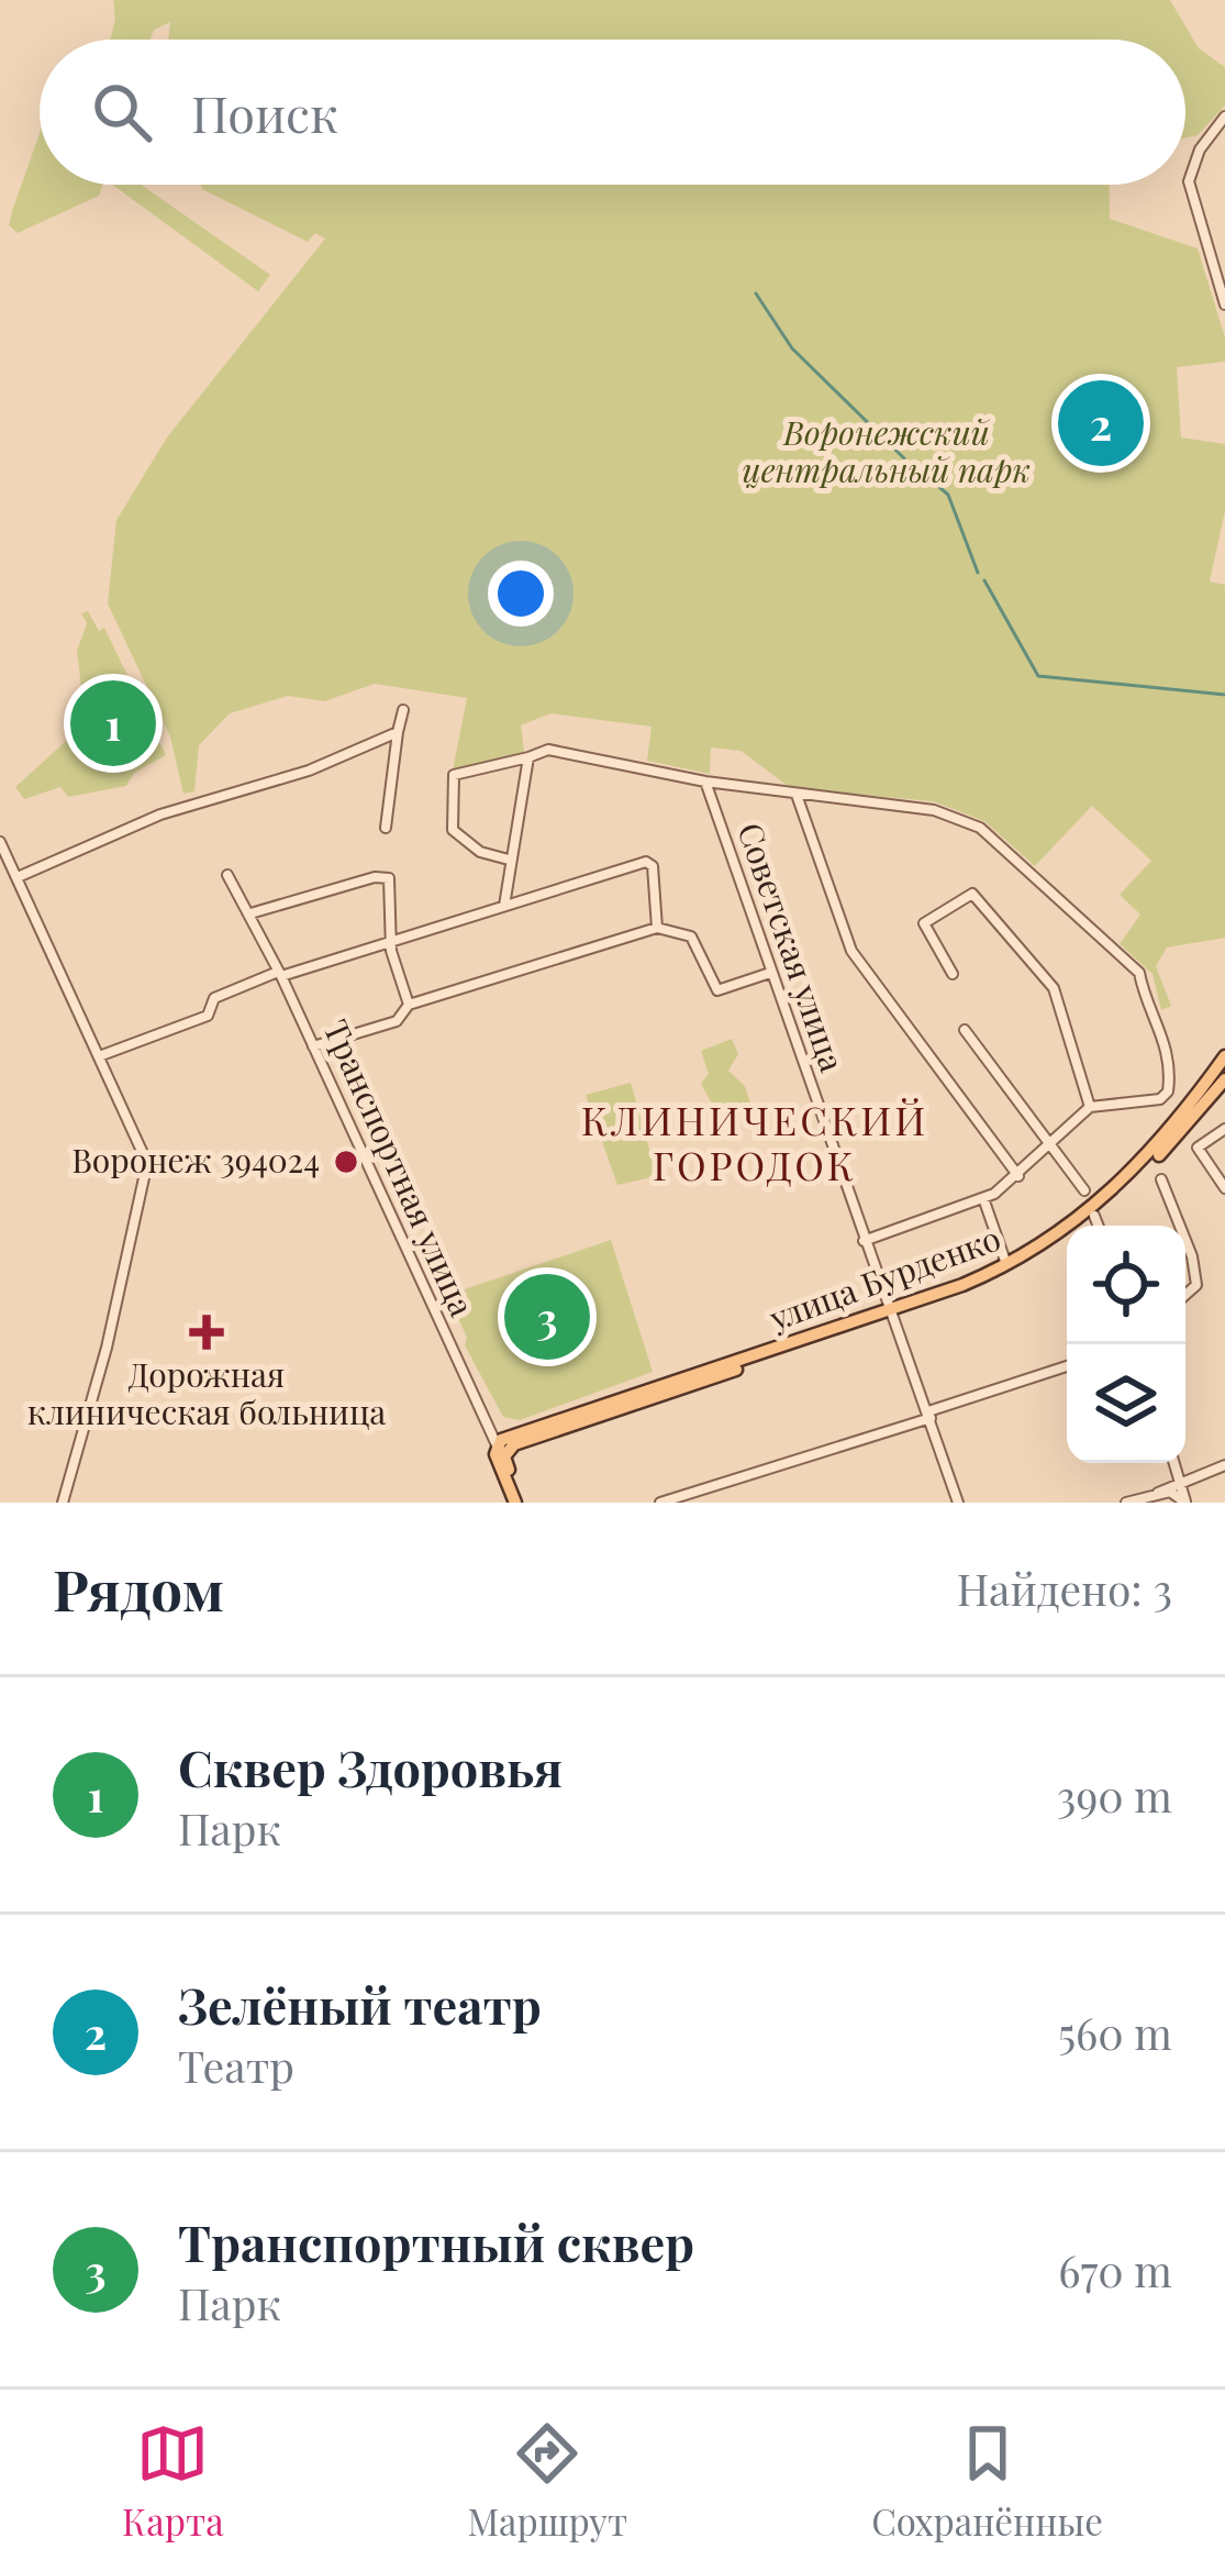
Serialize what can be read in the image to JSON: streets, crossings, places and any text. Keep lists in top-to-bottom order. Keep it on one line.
{"streets":{"main road":["улица Бурденко"],"street":["Советская улица","Транспортная улица"]},"crossings":[["Советская улица","улица Бурденко"],["Транспортная улица","улица Бурденко"]],"districts":["КЛИНИЧЕСКИЙ ГОРОДОК"],"parks":["Воронежский центральный парк"],"places":{"other":["Воронеж 394024"],"health":["Дорожная клиническая больница"]},"page":{"search":"Поиск","pins":["2","1","3"],"heading":["Рядом","Найдено: 3"],"list":[{"mark":"1","name":"Сквер Здоровья","note":"Парк","value":"390 m"},{"mark":"2","name":"Зелёный театр","note":"Театр","value":"560 m"},{"mark":"3","name":"Транспортный сквер","note":"Парк","value":"670 m"}],"nav":["Карта","Маршрут","Сохранённые"]}}
